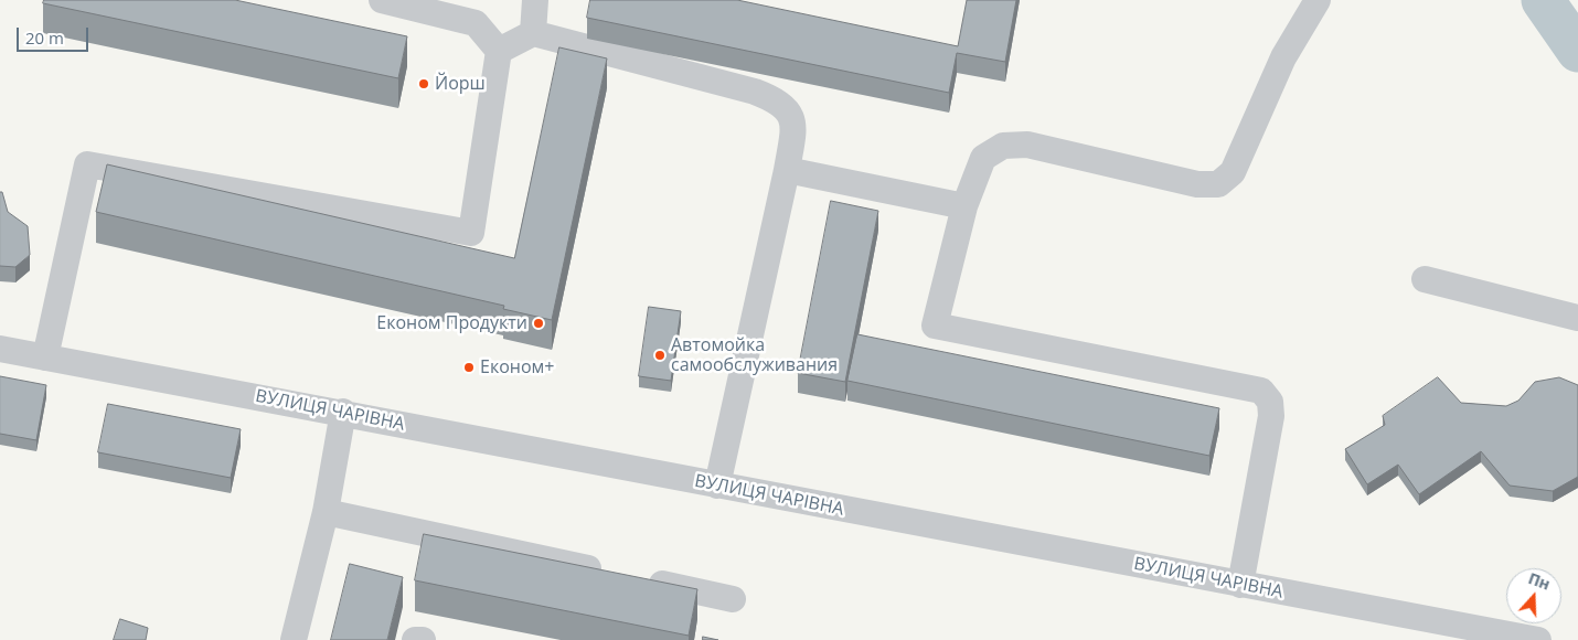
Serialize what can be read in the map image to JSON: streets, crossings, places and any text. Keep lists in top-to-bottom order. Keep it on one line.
{"streets":{"street":["ВУЛИЦЯ ЧАРІВНА"]},"places":["Йорш","Економ Продукти","Автомойка самообслуживания","Економ+"],"scale_bar":"20 m","north":"top"}
